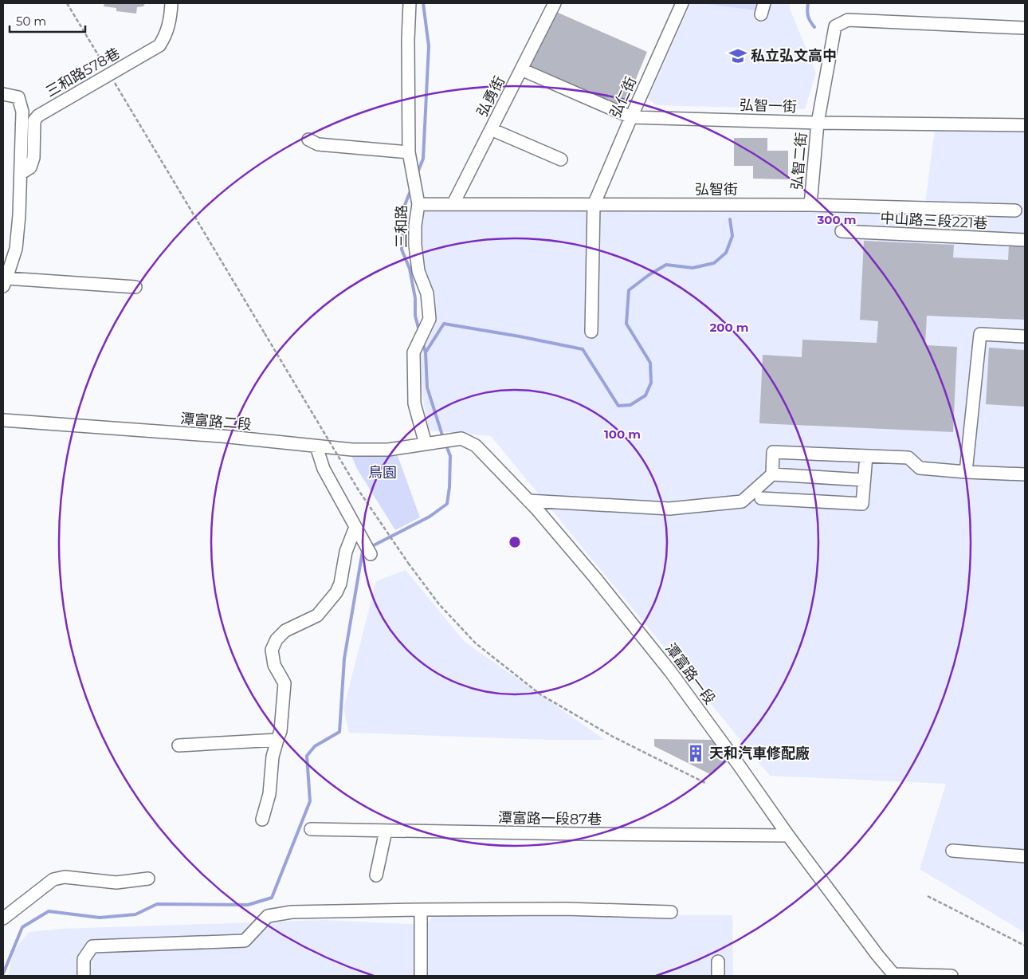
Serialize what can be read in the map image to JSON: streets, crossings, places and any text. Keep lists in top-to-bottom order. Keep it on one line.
{"streets":{"street":["三和路578巷","弘勇街","弘仁街","弘智一街","弘智二街","弘智街","中山路三段221巷","三和路","潭富路二段","潭富路一段","潭富路一段87巷"]},"crossings":[["弘勇街","弘智一街"],["弘勇街","弘智街"],["弘仁街","弘智一街"],["弘仁街","弘智街"],["弘智一街","弘智二街"],["弘智二街","弘智街"],["弘智街","三和路"],["三和路","潭富路二段"],["三和路","潭富路一段"],["潭富路二段","潭富路一段"],["潭富路一段","潭富路一段87巷"]],"parks":["鳥園"],"places":{"school or university":["私立弘文高中"],"building":["天和汽車修配廠"]},"scale_bar":"50 m","rings":["300 m","200 m","100 m"]}
